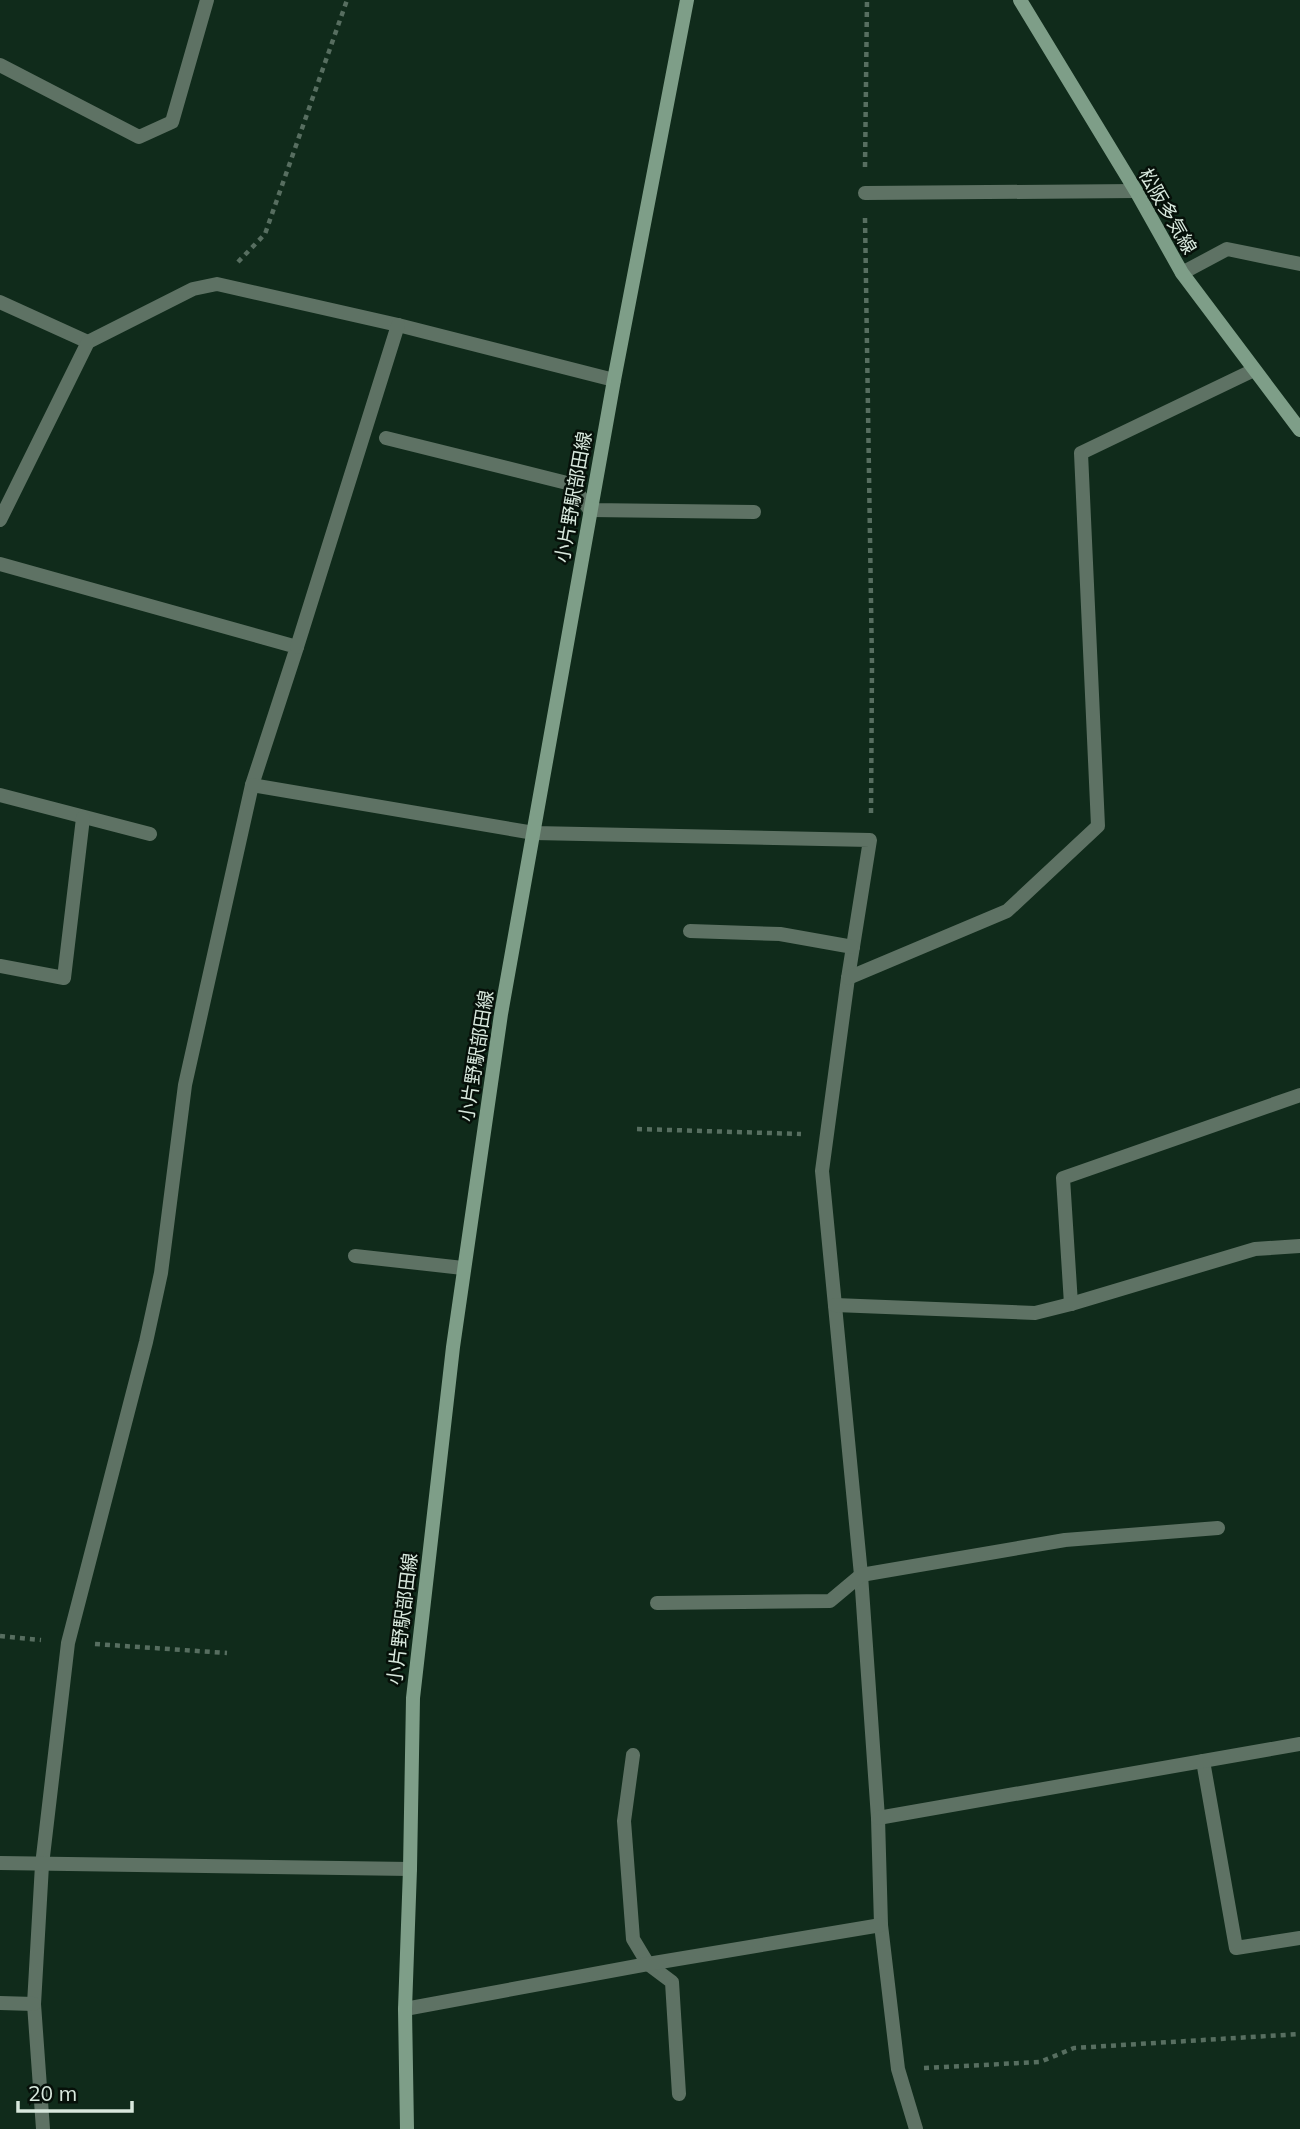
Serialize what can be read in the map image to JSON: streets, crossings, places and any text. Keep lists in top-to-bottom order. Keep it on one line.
{"streets":{"main road":["松阪多気線","小片野駅部田線"]},"scale_bar":"20 m"}
